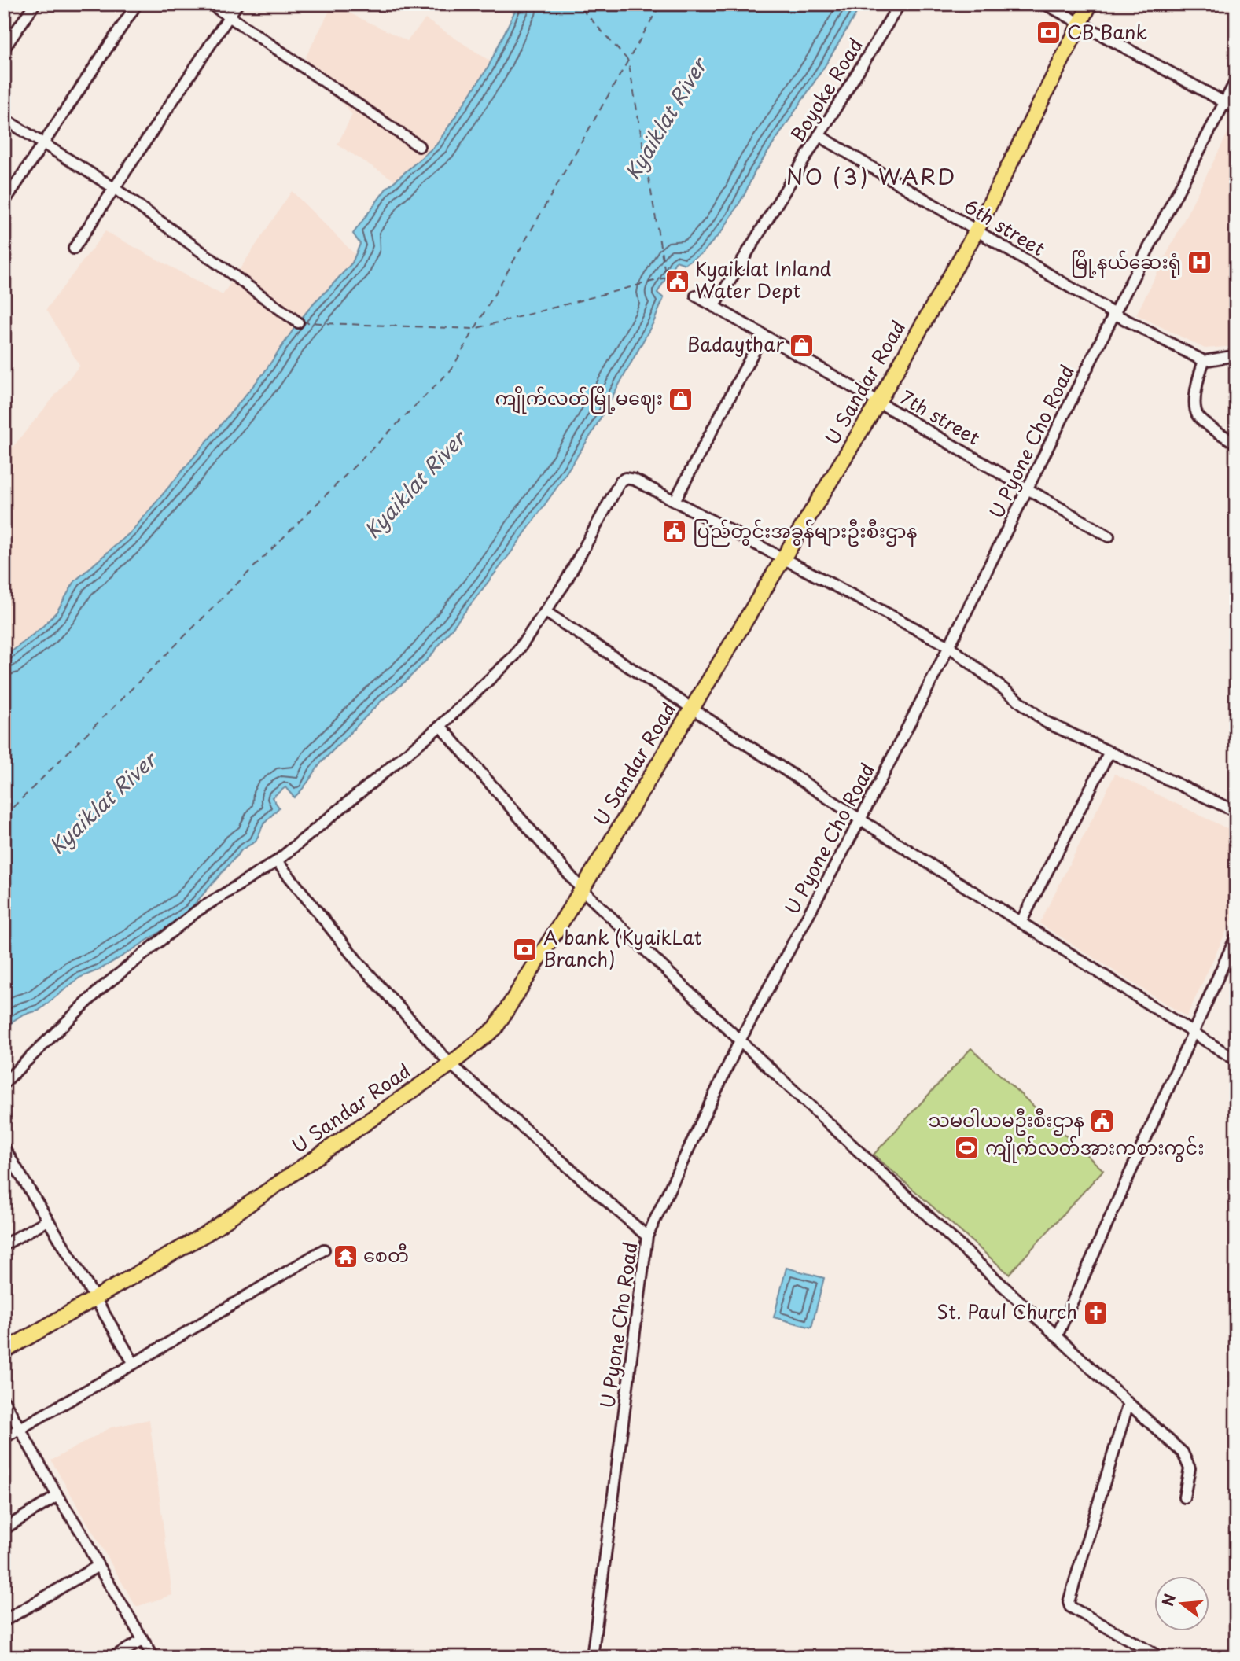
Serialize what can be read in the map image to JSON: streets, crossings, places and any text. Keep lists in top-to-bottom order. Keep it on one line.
{"streets":{"main road":["U Sandar Road"],"street":["Boyoke Road","6th street","7th street","U Pyone Cho Road"]},"crossings":[["Boyoke Road","6th street"],["Boyoke Road","7th street"],["6th street","U Sandar Road"],["6th street","U Pyone Cho Road"],["U Sandar Road","7th street"],["7th street","U Pyone Cho Road"]],"districts":["NO (3) WARD"],"water":["Kyaiklat River"],"places":{"bank":["CB Bank","A bank (KyaikLat Branch)"],"hospital":["မြို့နယ်ဆေးရုံ"],"public building":["Kyaiklat Inland Water Dept","ပြည်တွင်းအခွန်များဦးစီးဌာန","သမဝါယမဦးစီးဌာန"],"shop":["Badaythar","ကျိုက်လတ်မြို့မဈေး"],"sports":["ကျိုက်လတ်အားကစားကွင်း"],"temple":["စေတီ"],"church":["St. Paul Church"]},"north":"left"}
